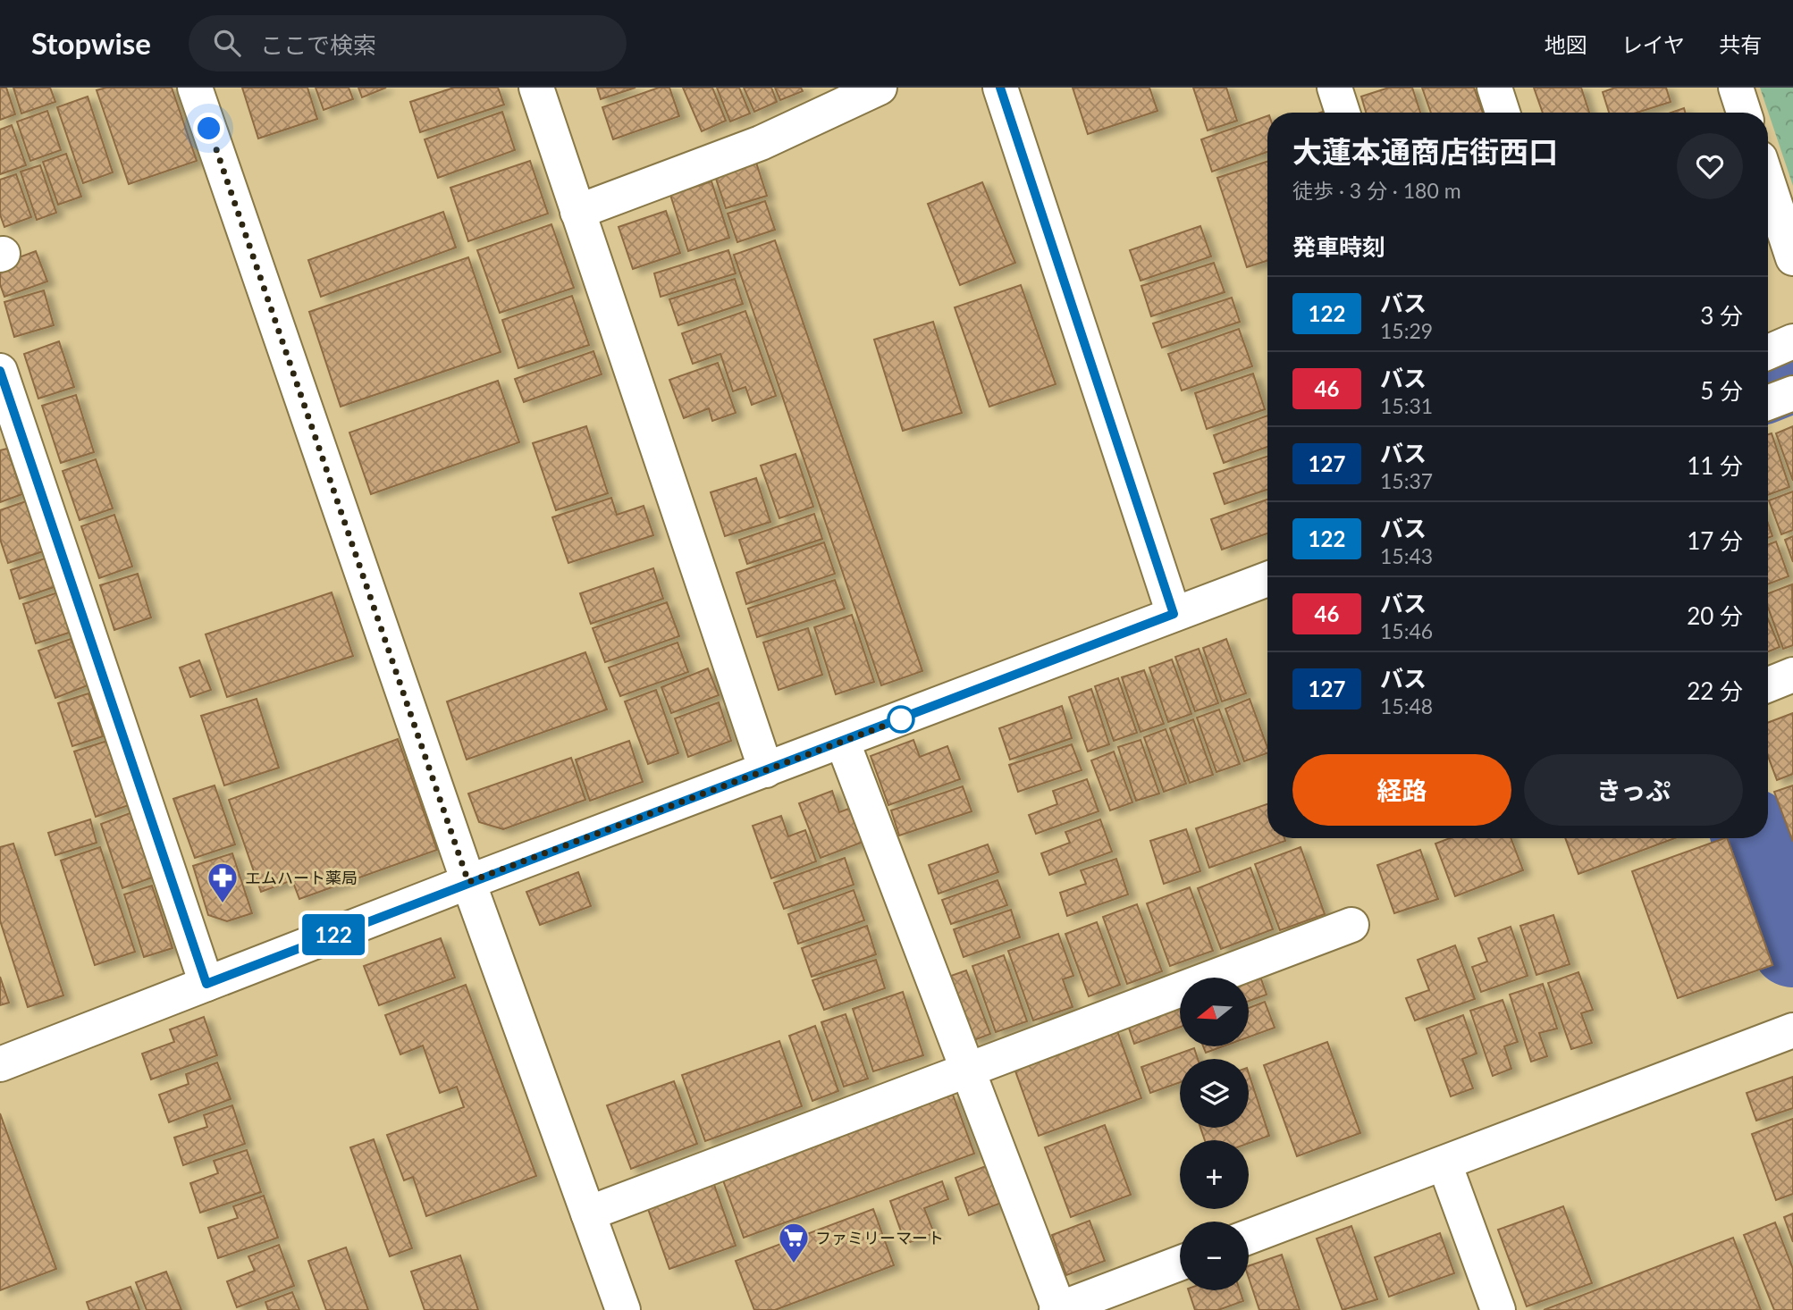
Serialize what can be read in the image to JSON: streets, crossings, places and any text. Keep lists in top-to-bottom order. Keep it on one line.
{"places":{"pharmacy":["エムハート薬局"],"supermarket":["ファミリーマート"]},"lines":["bus line 122"],"north":"left","page":{"header":"Stopwise","search":"ここで検索","nav":["地図","レイヤ","共有"],"on_map":"122","heading":[["大蓮本通商店街西口","徒歩 · 3 分 · 180 m"],"発車時刻"],"list":[{"mark":"122","name":"バス","note":"15:29","value":"3 分"},{"mark":"46","name":"バス","note":"15:31","value":"5 分"},{"mark":"127","name":"バス","note":"15:37","value":"11 分"},{"mark":"122","name":"バス","note":"15:43","value":"17 分"},{"mark":"46","name":"バス","note":"15:46","value":"20 分"},{"mark":"127","name":"バス","note":"15:48","value":"22 分"}],"buttons":["経路","きっぷ"],"map_buttons":["+","−"]}}
